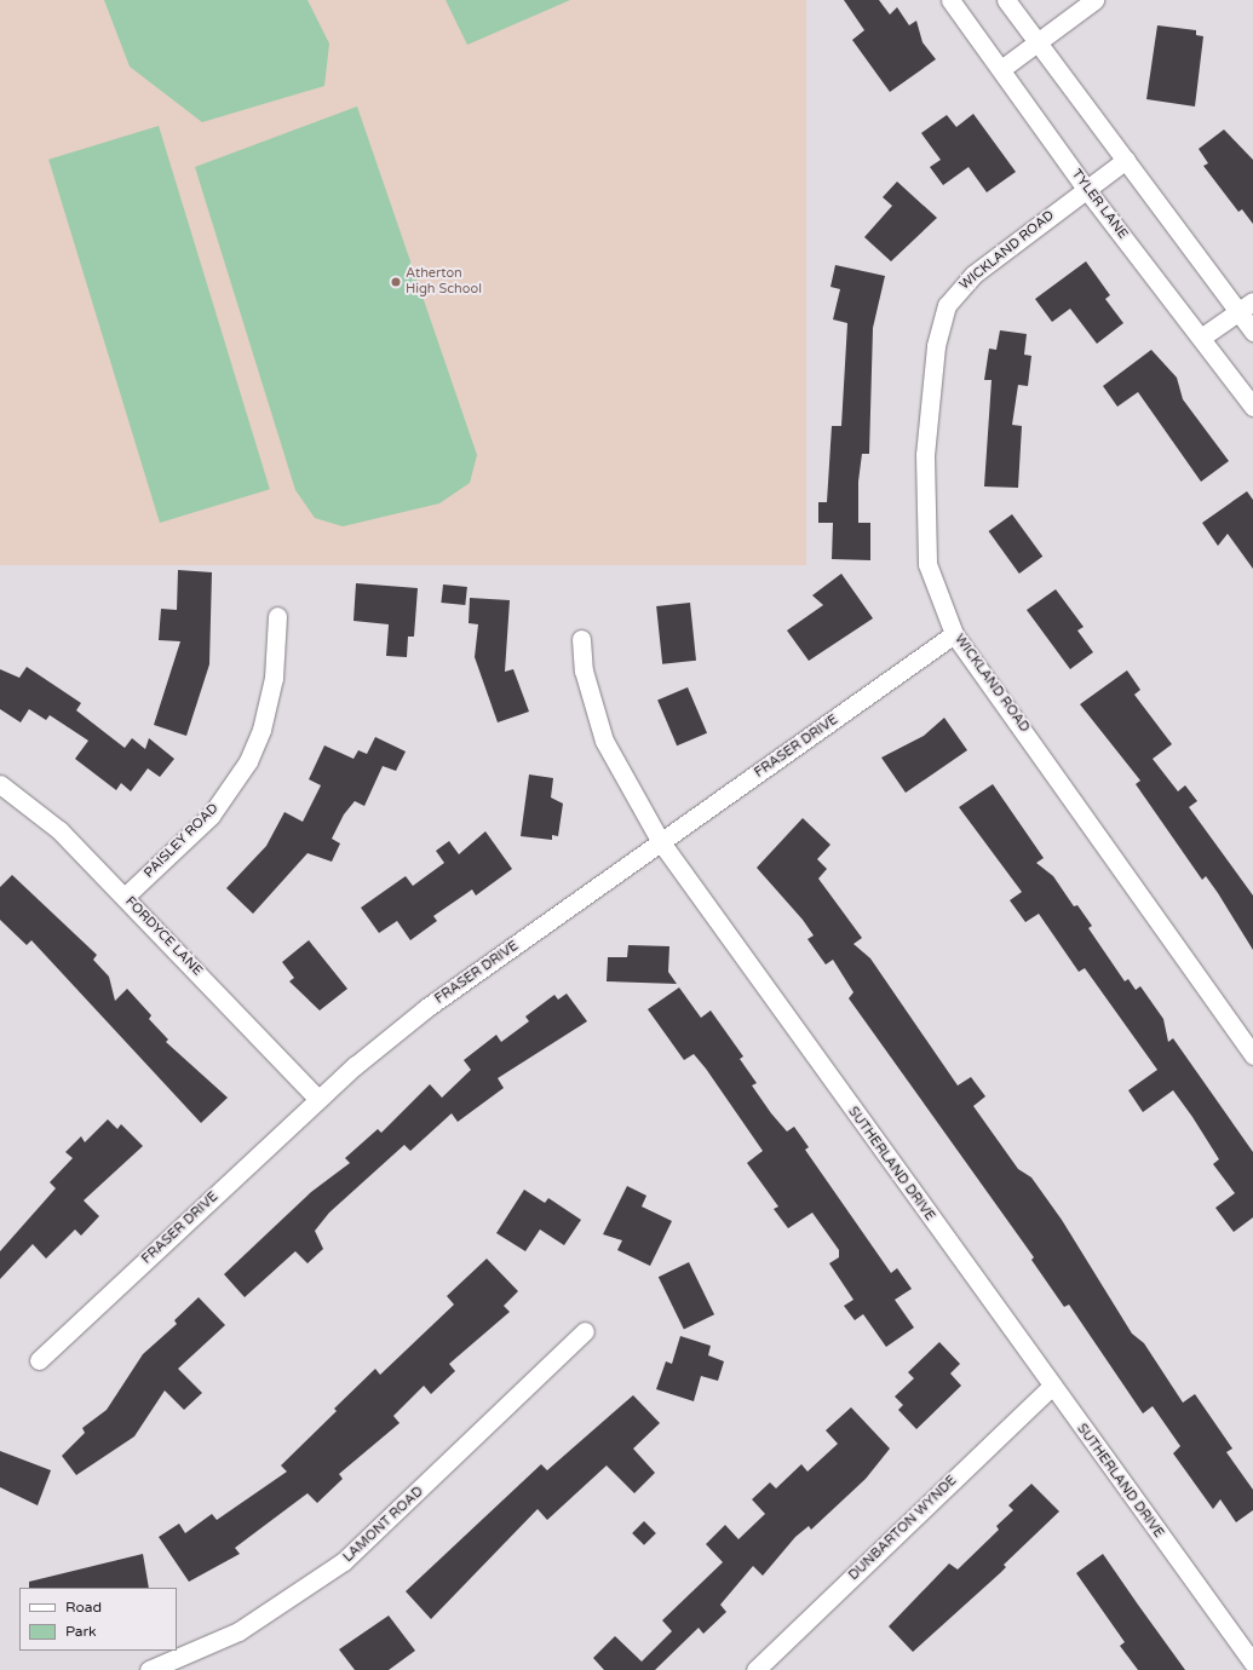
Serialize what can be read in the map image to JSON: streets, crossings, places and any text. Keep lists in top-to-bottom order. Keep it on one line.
{"streets":{"street":["TYLER LANE","WICKLAND ROAD","FRASER DRIVE","PAISLEY ROAD","FORDYCE LANE","SUTHERLAND DRIVE","LAMONT ROAD","DUNBARTON WYNDE"]},"crossings":[["TYLER LANE","WICKLAND ROAD"],["WICKLAND ROAD","FRASER DRIVE"],["FRASER DRIVE","FORDYCE LANE"],["FRASER DRIVE","SUTHERLAND DRIVE"],["PAISLEY ROAD","FORDYCE LANE"],["SUTHERLAND DRIVE","DUNBARTON WYNDE"]],"places":["Atherton High School"],"legend":["Road","Park"]}
